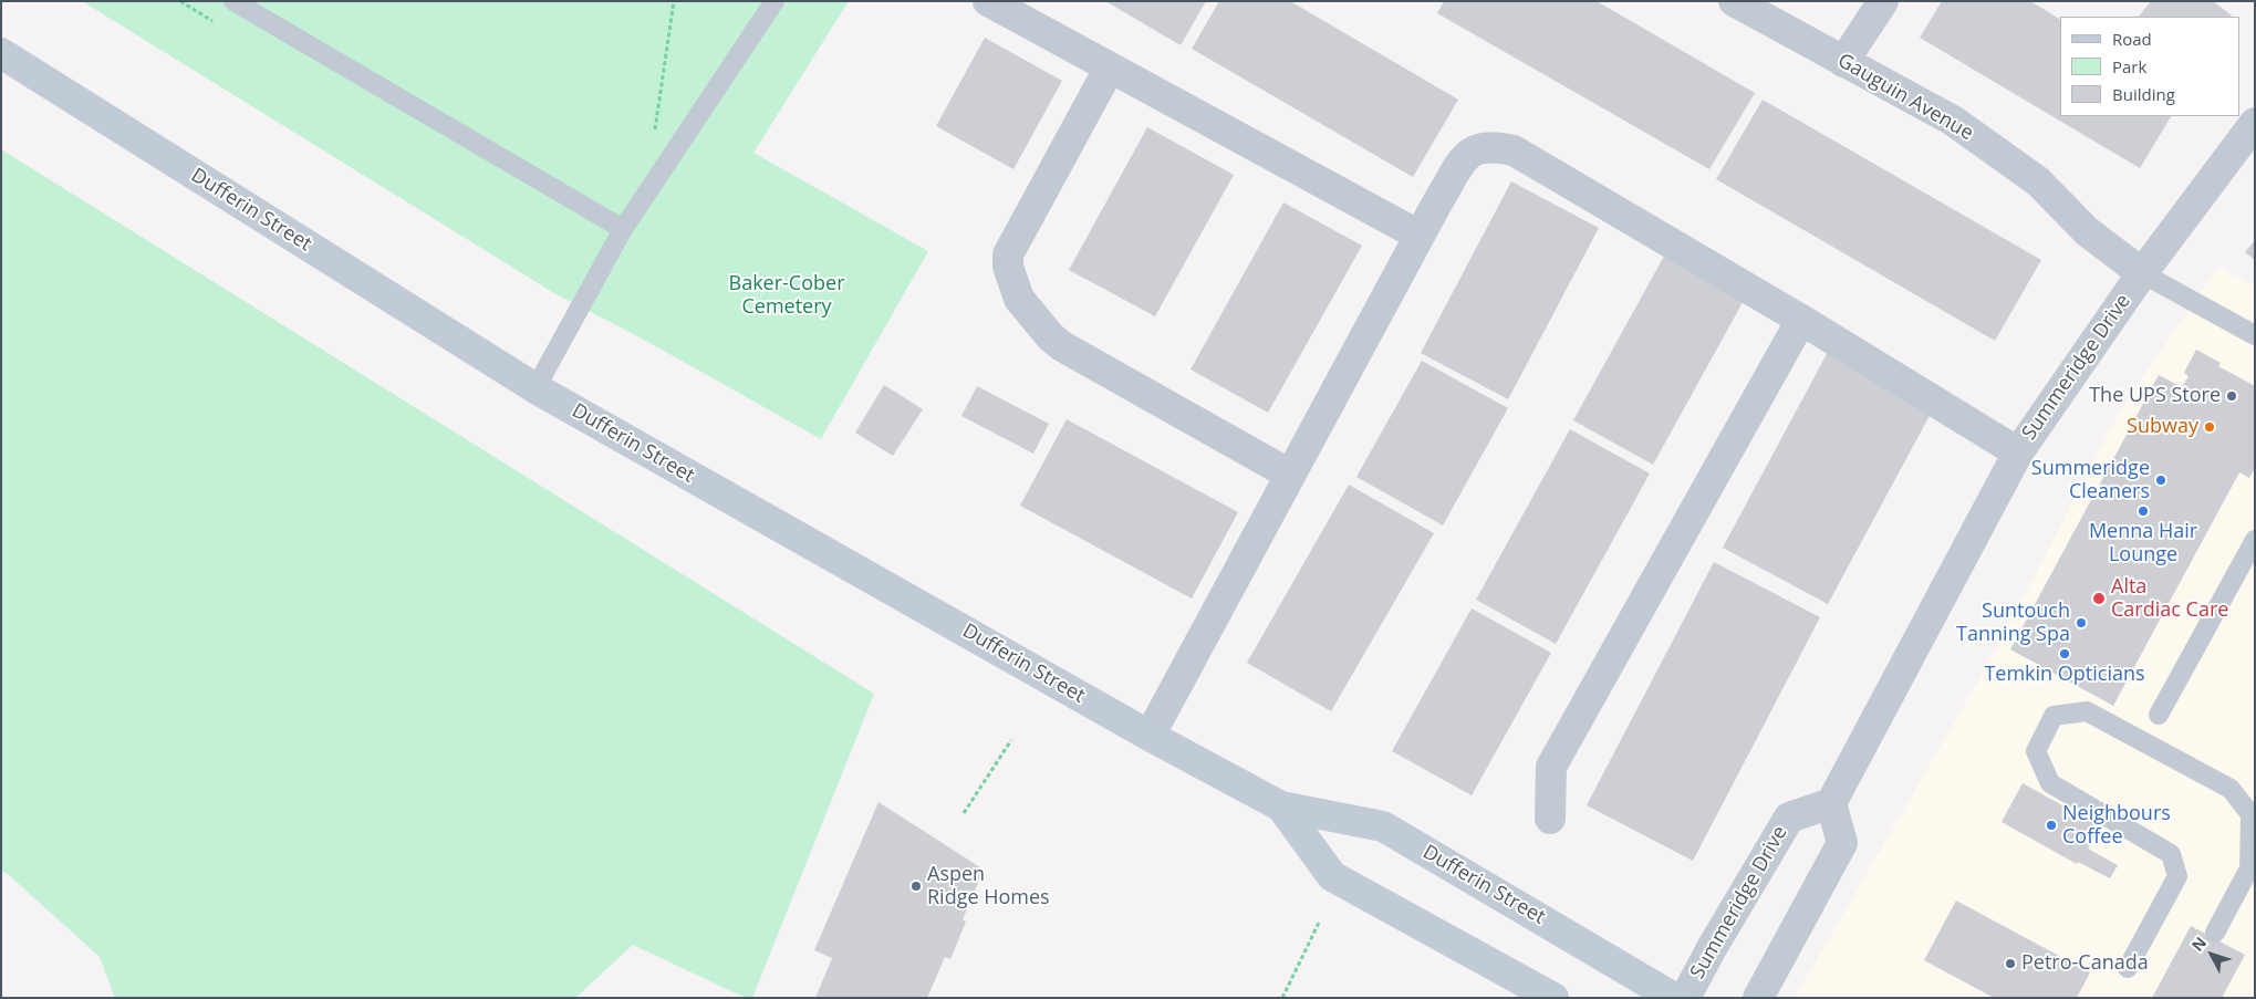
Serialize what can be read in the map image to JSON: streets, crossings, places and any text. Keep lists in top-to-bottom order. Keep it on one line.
{"streets":{"main road":["Dufferin Street"],"street":["Gauguin Avenue","Summeridge Drive"]},"crossings":[["Gauguin Avenue","Summeridge Drive"]],"parks":["Baker-Cober Cemetery"],"places":["The UPS Store","Subway","Summeridge Cleaners","Menna Hair Lounge","Alta Cardiac Care","Suntouch Tanning Spa","Temkin Opticians","Neighbours Coffee","Aspen Ridge Homes","Petro-Canada"],"legend":["Road","Park","Building"],"north":"top left"}
